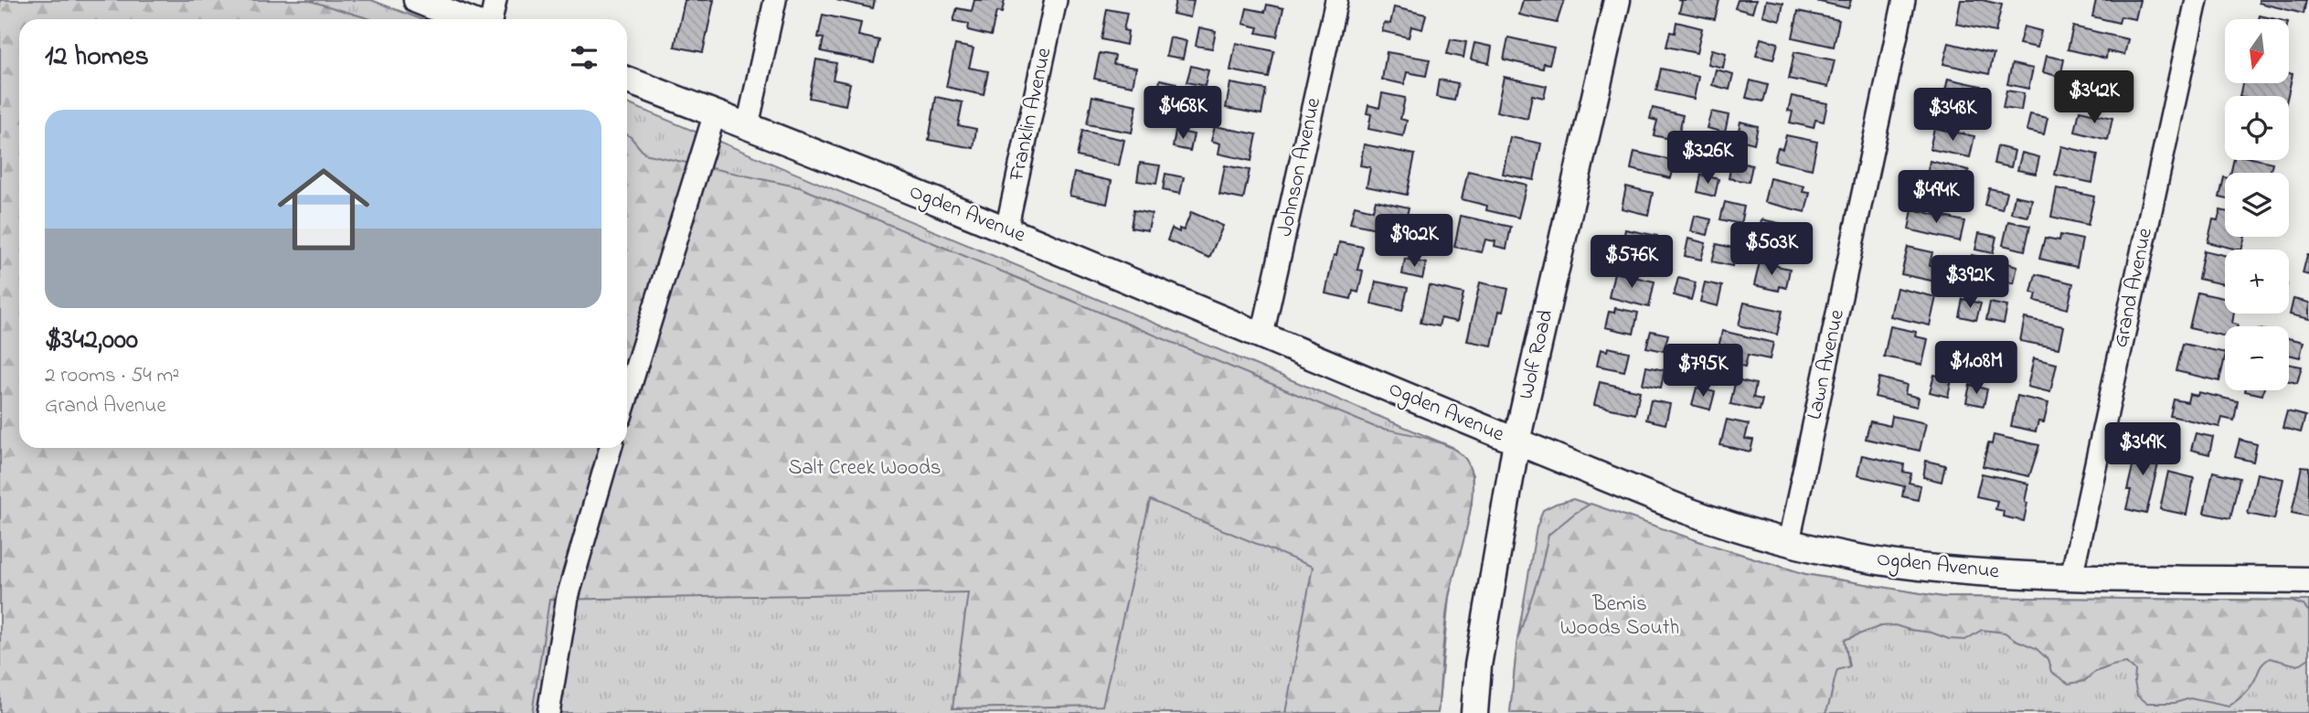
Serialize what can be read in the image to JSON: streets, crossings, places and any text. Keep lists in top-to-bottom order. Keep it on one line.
{"streets":{"main road":["Ogden Avenue","Wolf Road"],"street":["Franklin Avenue","Johnson Avenue","Grand Avenue","Lawn Avenue"]},"crossings":[["Franklin Avenue","Ogden Avenue"],["Johnson Avenue","Ogden Avenue"],["Ogden Avenue","Grand Avenue"],["Ogden Avenue","Wolf Road"],["Ogden Avenue","Lawn Avenue"]],"parks":["Salt Creek Woods","Bemis Woods South"],"north":"bottom","page":{"map_buttons":["+","−"],"heading":"12 homes","price":["$342K","$468K","$348K","$326K","$494K","$902K","$503K","$576K","$392K","$1.08M","$795K","$349K"],"list":[{"name":"$342,000","note":"2 rooms · 54 m² · Grand Avenue"}]}}
